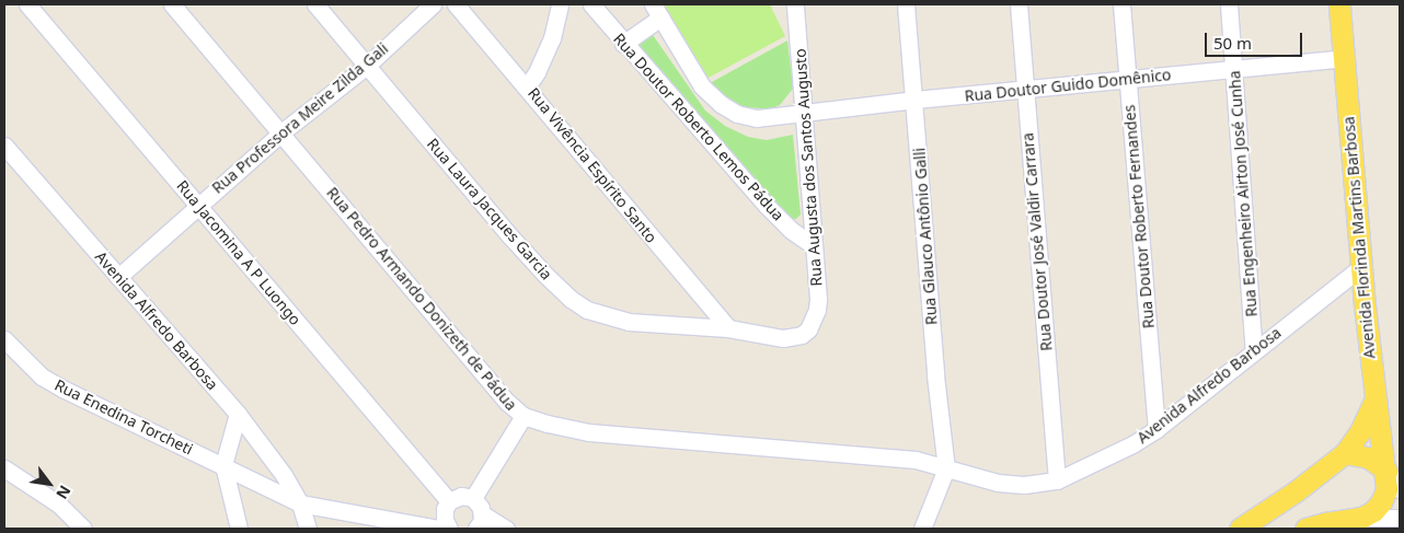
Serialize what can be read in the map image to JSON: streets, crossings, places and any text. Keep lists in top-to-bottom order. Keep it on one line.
{"streets":{"main road":["Avenida Florinda Martins Barbosa"],"street":["Rua Doutor Guido Domênico","Rua Professora Meire Zilda Gali","Rua Doutor Roberto Lemos Pádua","Rua Vivência Espírito Santo","Rua Augusta dos Santos Augusto","Rua Engenheiro Airton José Cunha","Rua Laura Jacques Garcia","Rua Doutor Roberto Fernandes","Rua Glauco Antônio Galli","Rua Doutor José Valdir Carrara","Rua Jacomina A P Luongo","Rua Pedro Armando Donizeth de Pádua","Avenida Alfredo Barbosa","Rua Enedina Torcheti"]},"crossings":[["Rua Doutor Guido Domênico","Rua Augusta dos Santos Augusto"],["Rua Doutor Guido Domênico","Rua Engenheiro Airton José Cunha"],["Rua Doutor Guido Domênico","Rua Doutor Roberto Fernandes"],["Rua Doutor Guido Domênico","Rua Glauco Antônio Galli"],["Rua Doutor Guido Domênico","Avenida Florinda Martins Barbosa"],["Rua Doutor Guido Domênico","Rua Doutor José Valdir Carrara"],["Rua Professora Meire Zilda Gali","Rua Laura Jacques Garcia"],["Rua Professora Meire Zilda Gali","Rua Jacomina A P Luongo"],["Rua Professora Meire Zilda Gali","Rua Pedro Armando Donizeth de Pádua"],["Rua Professora Meire Zilda Gali","Avenida Alfredo Barbosa"],["Rua Doutor Roberto Lemos Pádua","Rua Augusta dos Santos Augusto"],["Rua Vivência Espírito Santo","Rua Laura Jacques Garcia"],["Rua Augusta dos Santos Augusto","Rua Laura Jacques Garcia"],["Rua Engenheiro Airton José Cunha","Avenida Alfredo Barbosa"],["Rua Doutor Roberto Fernandes","Avenida Alfredo Barbosa"],["Rua Glauco Antônio Galli","Rua Pedro Armando Donizeth de Pádua"],["Rua Glauco Antônio Galli","Avenida Alfredo Barbosa"],["Avenida Florinda Martins Barbosa","Avenida Alfredo Barbosa"],["Rua Doutor José Valdir Carrara","Avenida Alfredo Barbosa"],["Rua Pedro Armando Donizeth de Pádua","Avenida Alfredo Barbosa"],["Avenida Alfredo Barbosa","Rua Enedina Torcheti"]],"scale_bar":"50 m","north":"bottom right"}
